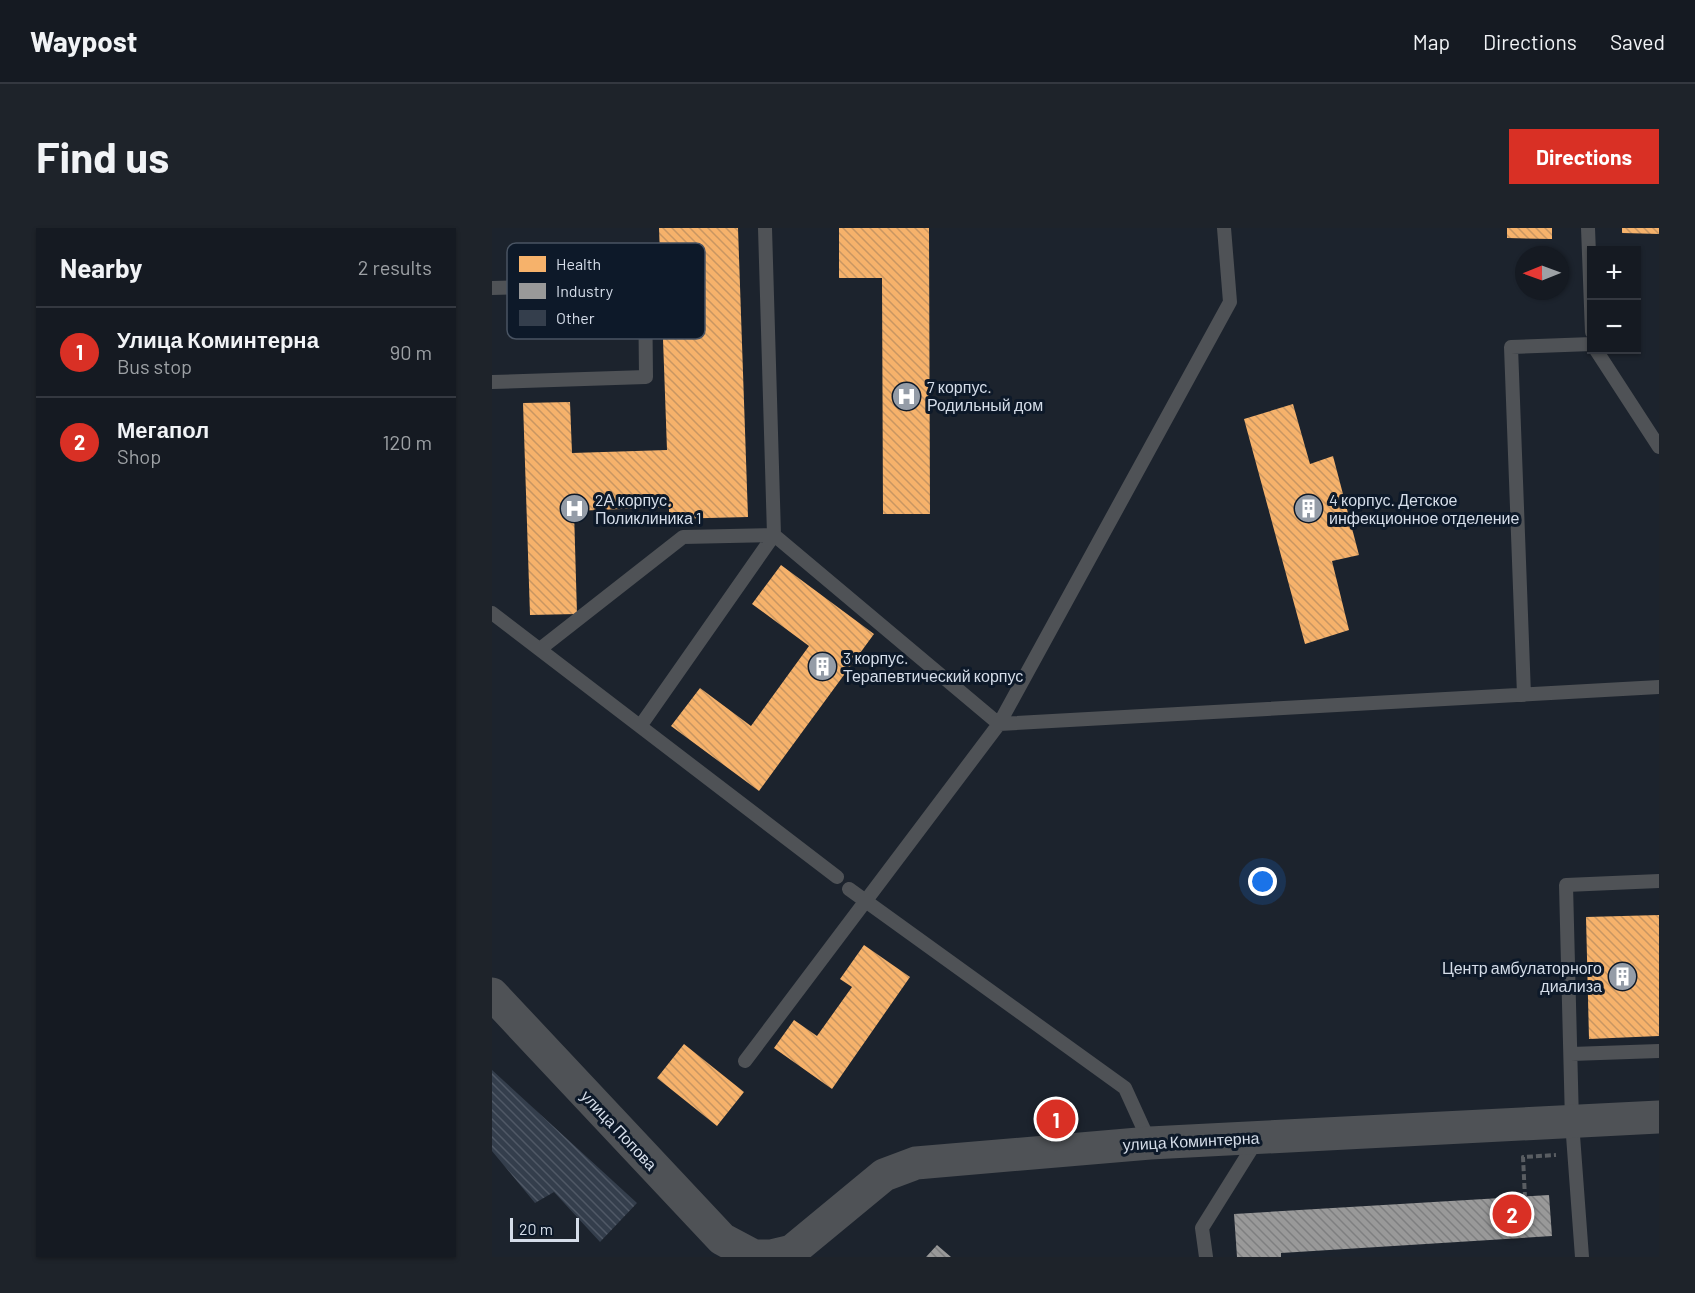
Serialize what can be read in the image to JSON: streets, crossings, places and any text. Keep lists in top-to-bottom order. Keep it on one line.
{"streets":{"street":["улица Попова","улица Коминтерна"]},"crossings":[["улица Попова","улица Коминтерна"]],"places":{"hospital":["7 корпус. Родильный дом","2А корпус. Поликлиника 1"],"building":["4 корпус. Детское инфекционное отделение","3 корпус. Терапевтический корпус","Центр амбулаторного диализа"]},"legend":["Health","Industry","Other"],"scale_bar":"20 m","north":"left","page":{"header":"Waypost","nav":["Map","Directions","Saved"],"buttons":"Directions","title":"Find us","heading":["Nearby","2 results"],"map_buttons":["+","−"],"list":[{"mark":"1","name":"Улица Коминтерна","note":"Bus stop","value":"90 m"},{"mark":"2","name":"Мегапол","note":"Shop","value":"120 m"}],"pins":["1","2"],"scale":"20 m"}}
